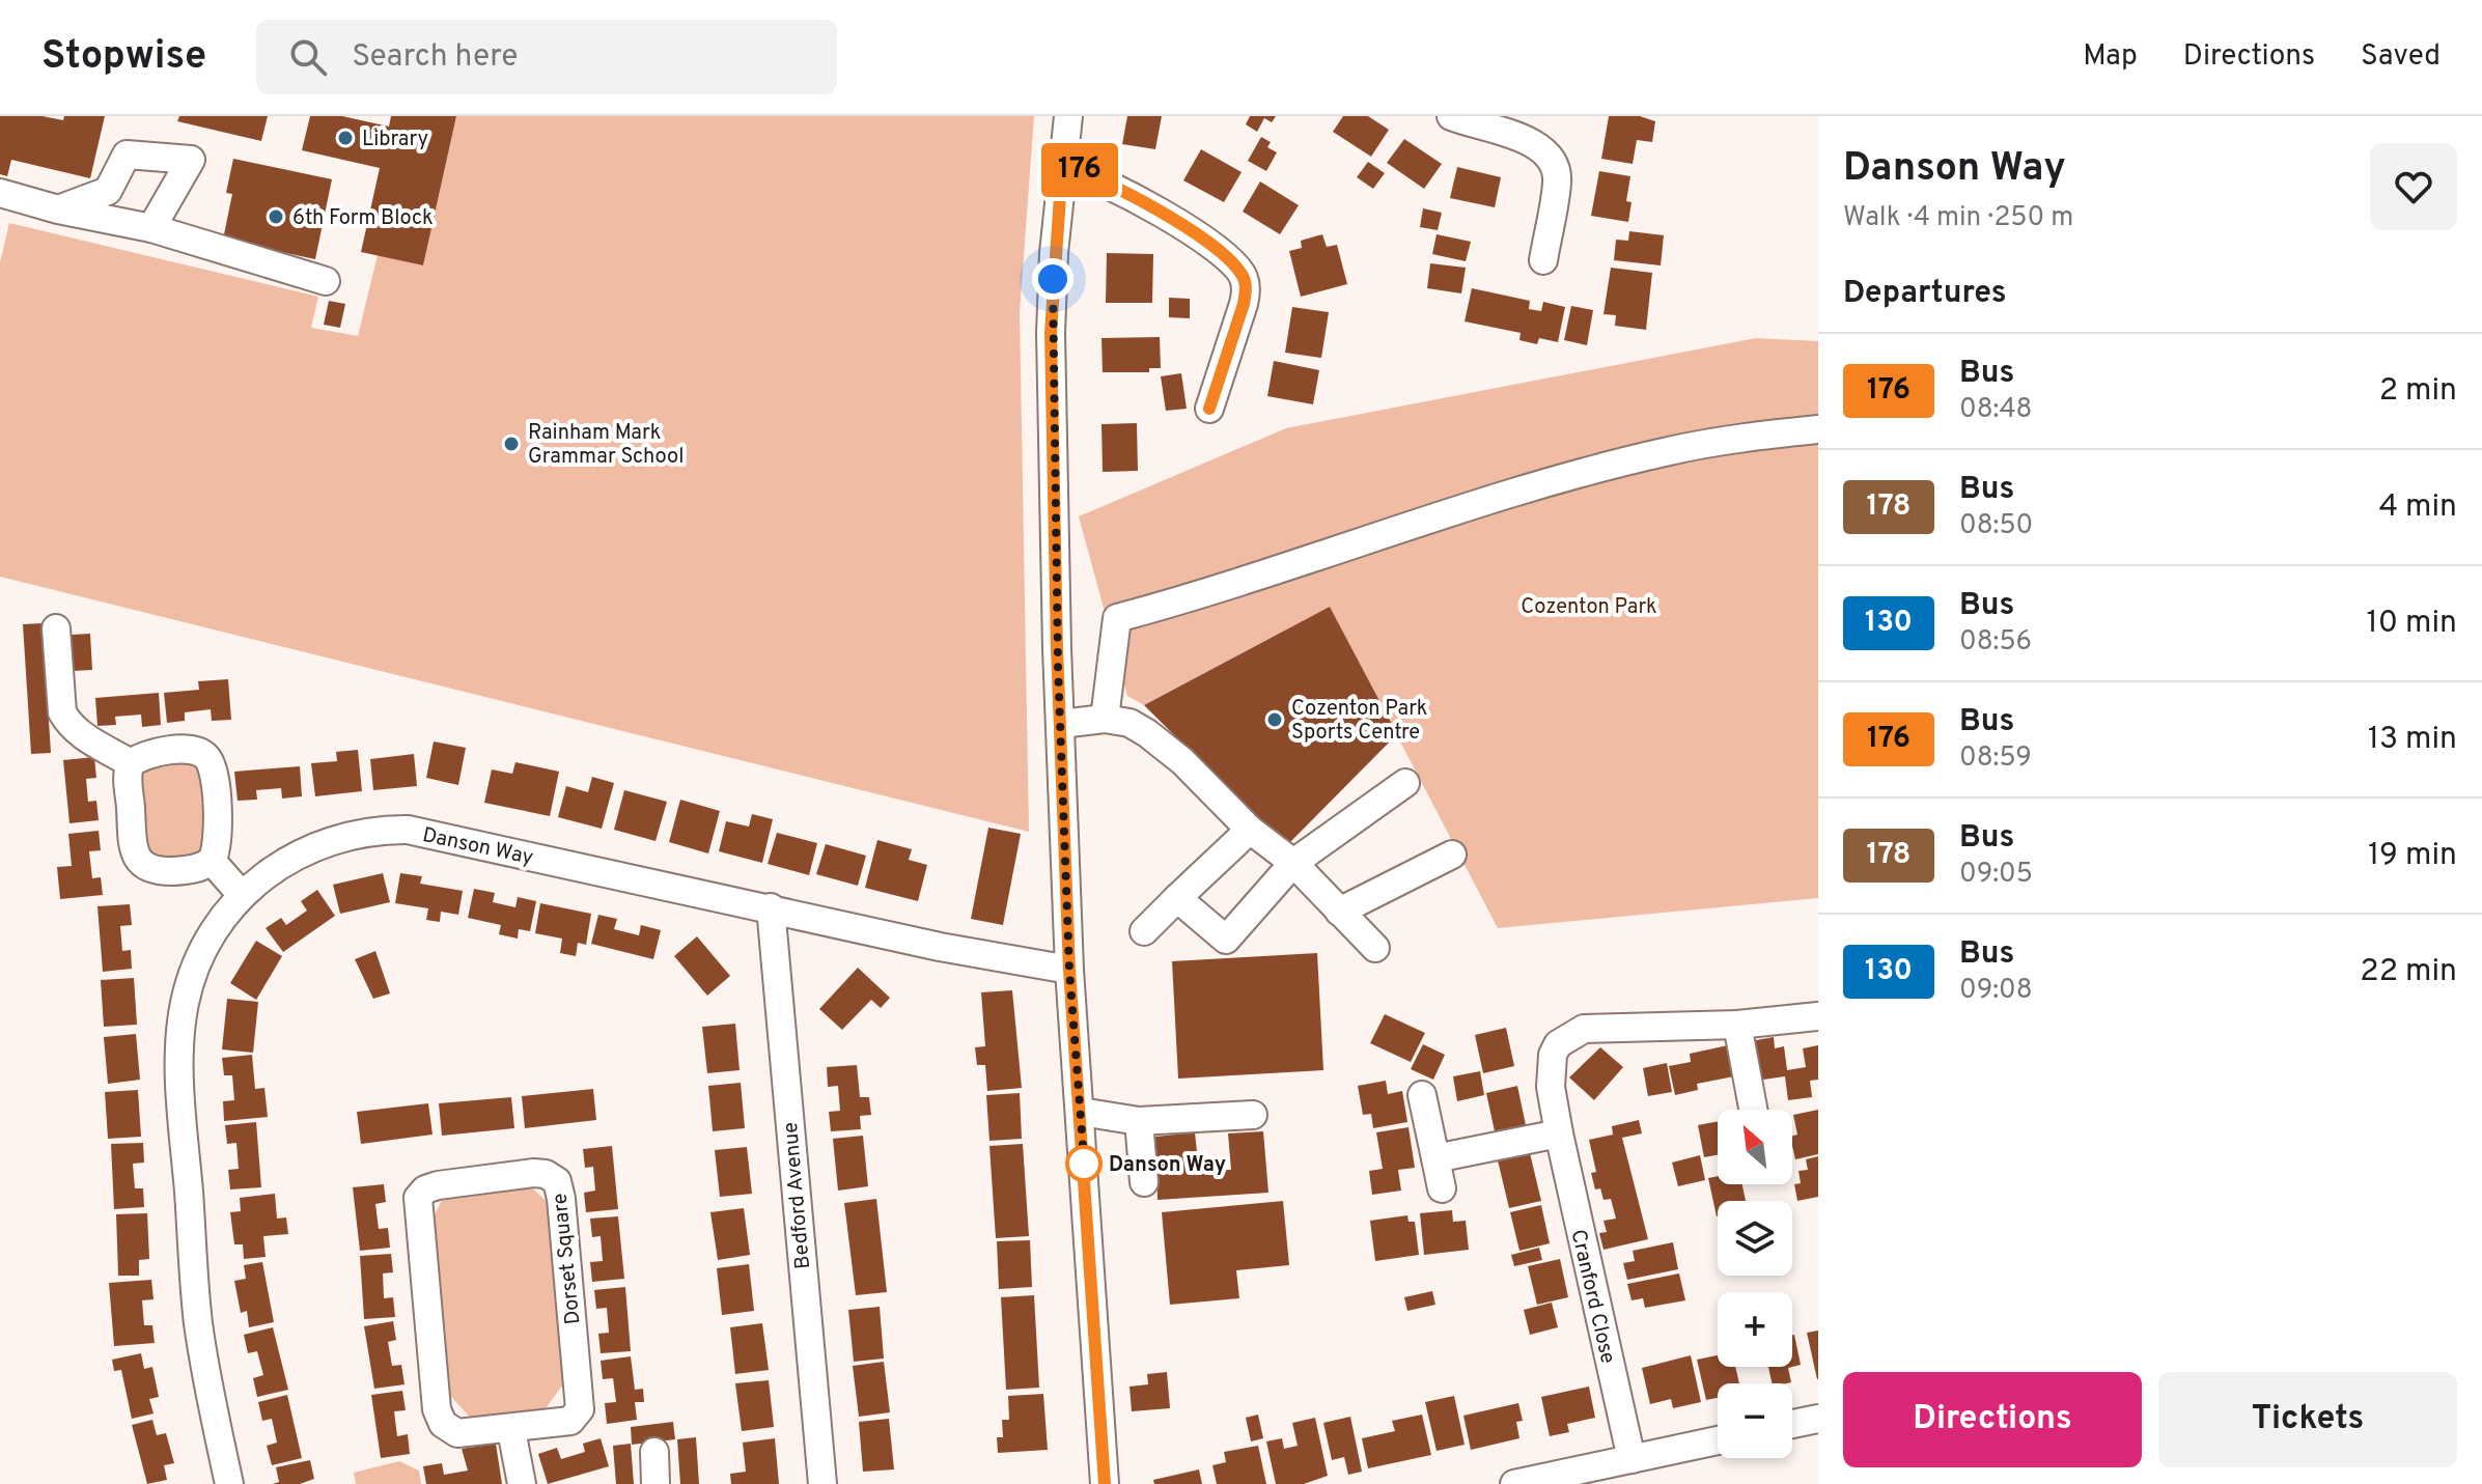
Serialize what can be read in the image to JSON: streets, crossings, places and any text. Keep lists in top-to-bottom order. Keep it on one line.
{"streets":{"street":["Danson Way","Bedford Avenue","Dorset Square","Cranford Close"]},"crossings":[["Danson Way","Bedford Avenue"]],"parks":["Cozenton Park"],"places":["Library","6th Form Block","Rainham Mark Grammar School","Cozenton Park Sports Centre","Danson Way"],"lines":["bus line 176"],"north":"top left","page":{"header":"Stopwise","search":"Search here","nav":["Map","Directions","Saved"],"on_map":"176","heading":[["Danson Way","Walk · 4 min · 250 m"],"Departures"],"list":[{"mark":"176","name":"Bus","note":"08:48","value":"2 min"},{"mark":"178","name":"Bus","note":"08:50","value":"4 min"},{"mark":"130","name":"Bus","note":"08:56","value":"10 min"},{"mark":"176","name":"Bus","note":"08:59","value":"13 min"},{"mark":"178","name":"Bus","note":"09:05","value":"19 min"},{"mark":"130","name":"Bus","note":"09:08","value":"22 min"}],"map_buttons":["+","−"],"buttons":["Directions","Tickets"]}}
